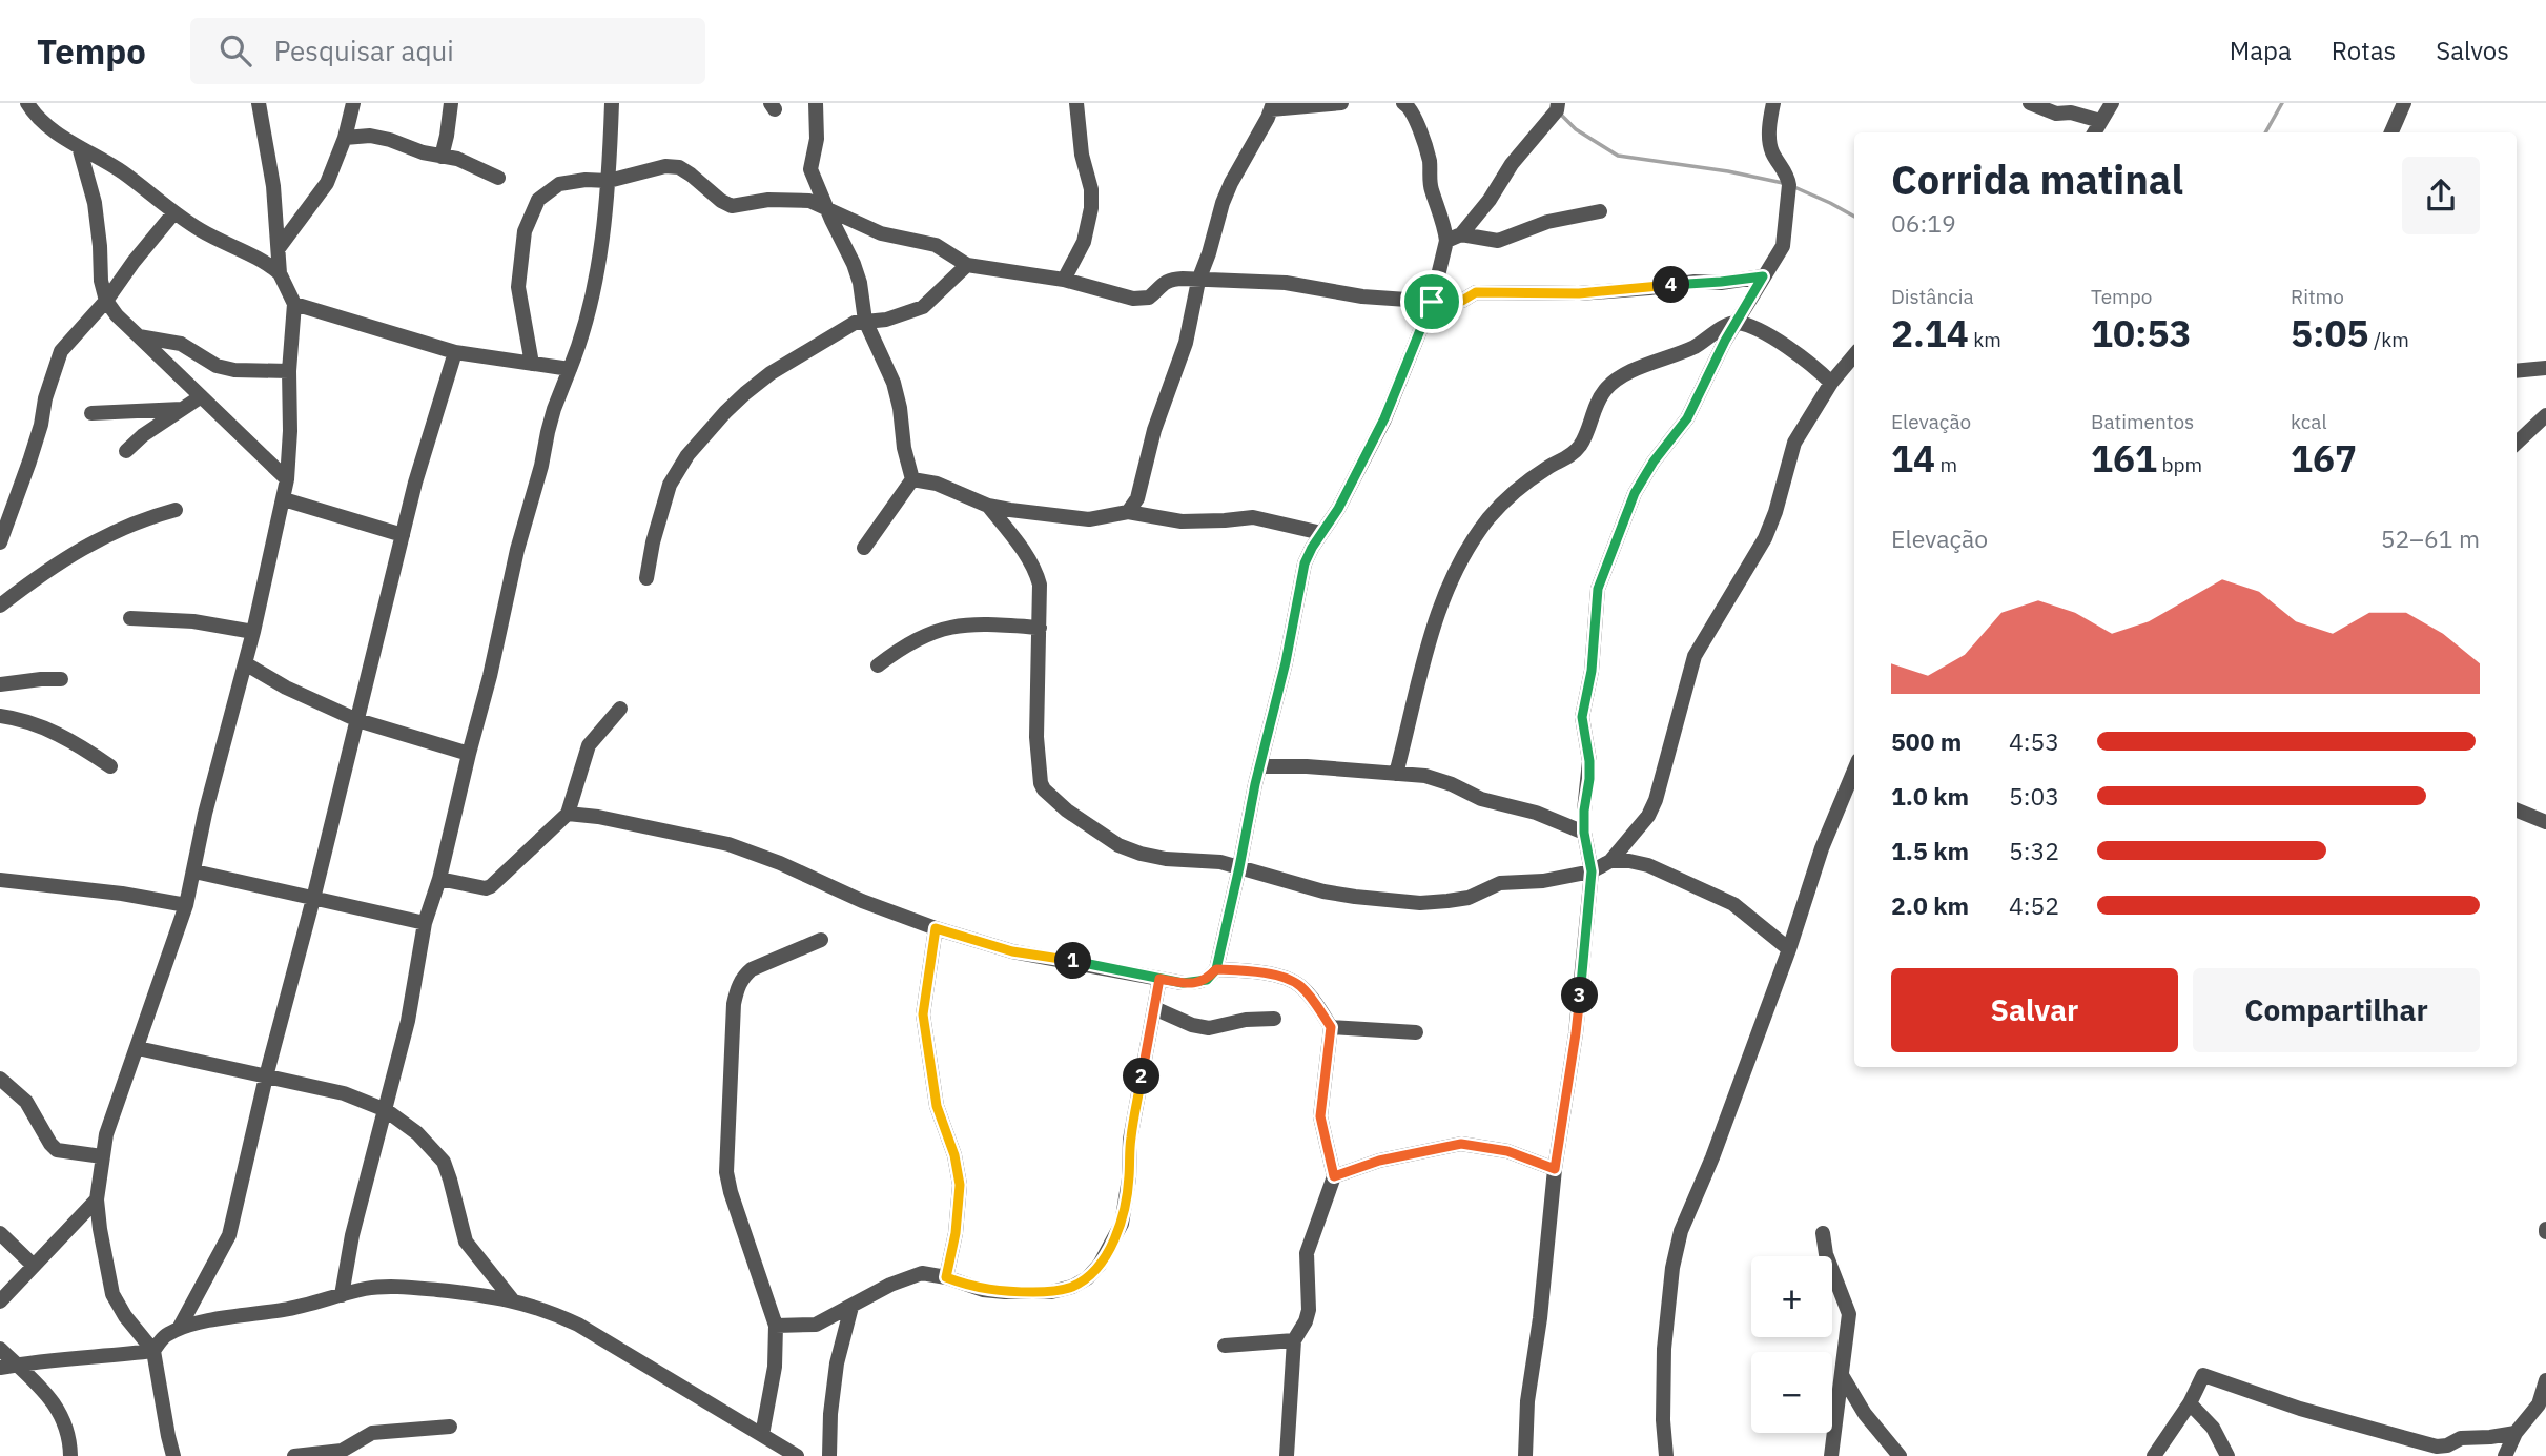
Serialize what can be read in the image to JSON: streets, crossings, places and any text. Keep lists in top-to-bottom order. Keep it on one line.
{"page":{"header":"Tempo","search":"Pesquisar aqui","nav":["Mapa","Rotas","Salvos"],"heading":["Corrida matinal","06:19"],"stats":[["Distância","2.14 km"],["Tempo","10:53"],["Ritmo","5:05 /km"],["Elevação","14 m"],["Batimentos","161 bpm"],["kcal","167"]],"pins":["4","1","3","2"],"chart":["Elevação","52–61 m"],"list":[{"name":"500 m","note":"4:53"},{"name":"1.0 km","note":"5:03"},{"name":"1.5 km","note":"5:32"},{"name":"2.0 km","note":"4:52"}],"buttons":["Salvar","Compartilhar"],"map_buttons":["+","−"]}}
